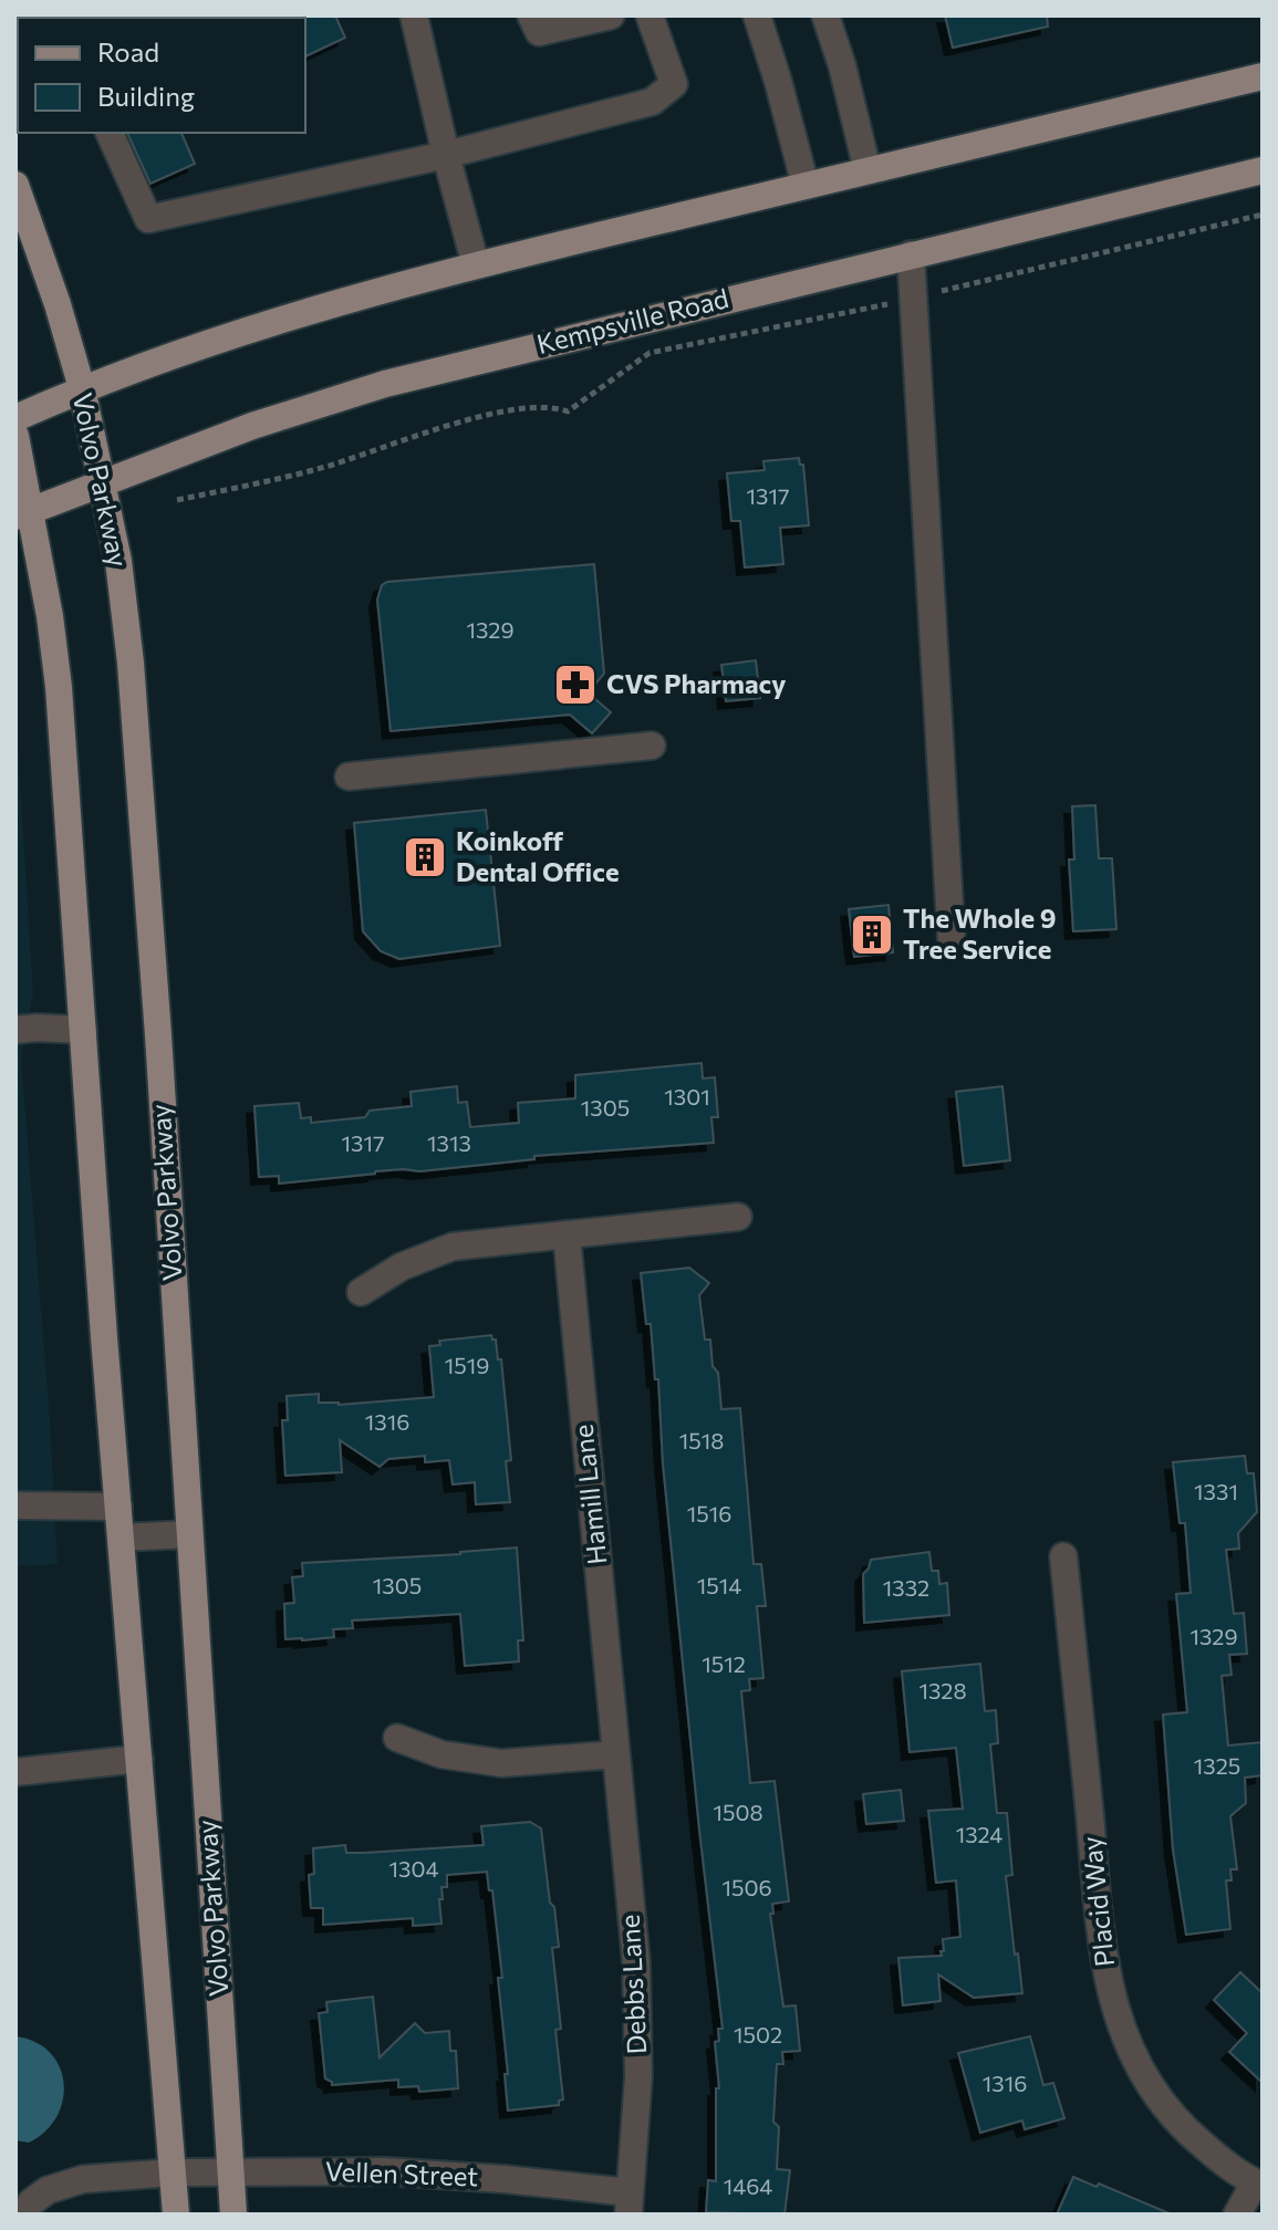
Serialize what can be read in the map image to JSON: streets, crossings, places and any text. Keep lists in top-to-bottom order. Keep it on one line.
{"streets":{"main road":["Kempsville Road","Volvo Parkway"],"street":["Hamill Lane","Placid Way","Debbs Lane","Vellen Street"]},"crossings":[["Kempsville Road","Volvo Parkway"],["Volvo Parkway","Vellen Street"],["Hamill Lane","Debbs Lane"],["Debbs Lane","Vellen Street"]],"places":{"pharmacy":["CVS Pharmacy"],"building":["Koinkoff Dental Office","The Whole 9 Tree Service"]},"house_numbers":["1317","1329","1301","1305","1317","1313","1519","1316","1518","1331","1516","1305","1514","1332","1329","1512","1328","1325","1508","1324","1304","1506","1502","1316","1464"],"legend":["Road","Building"]}
